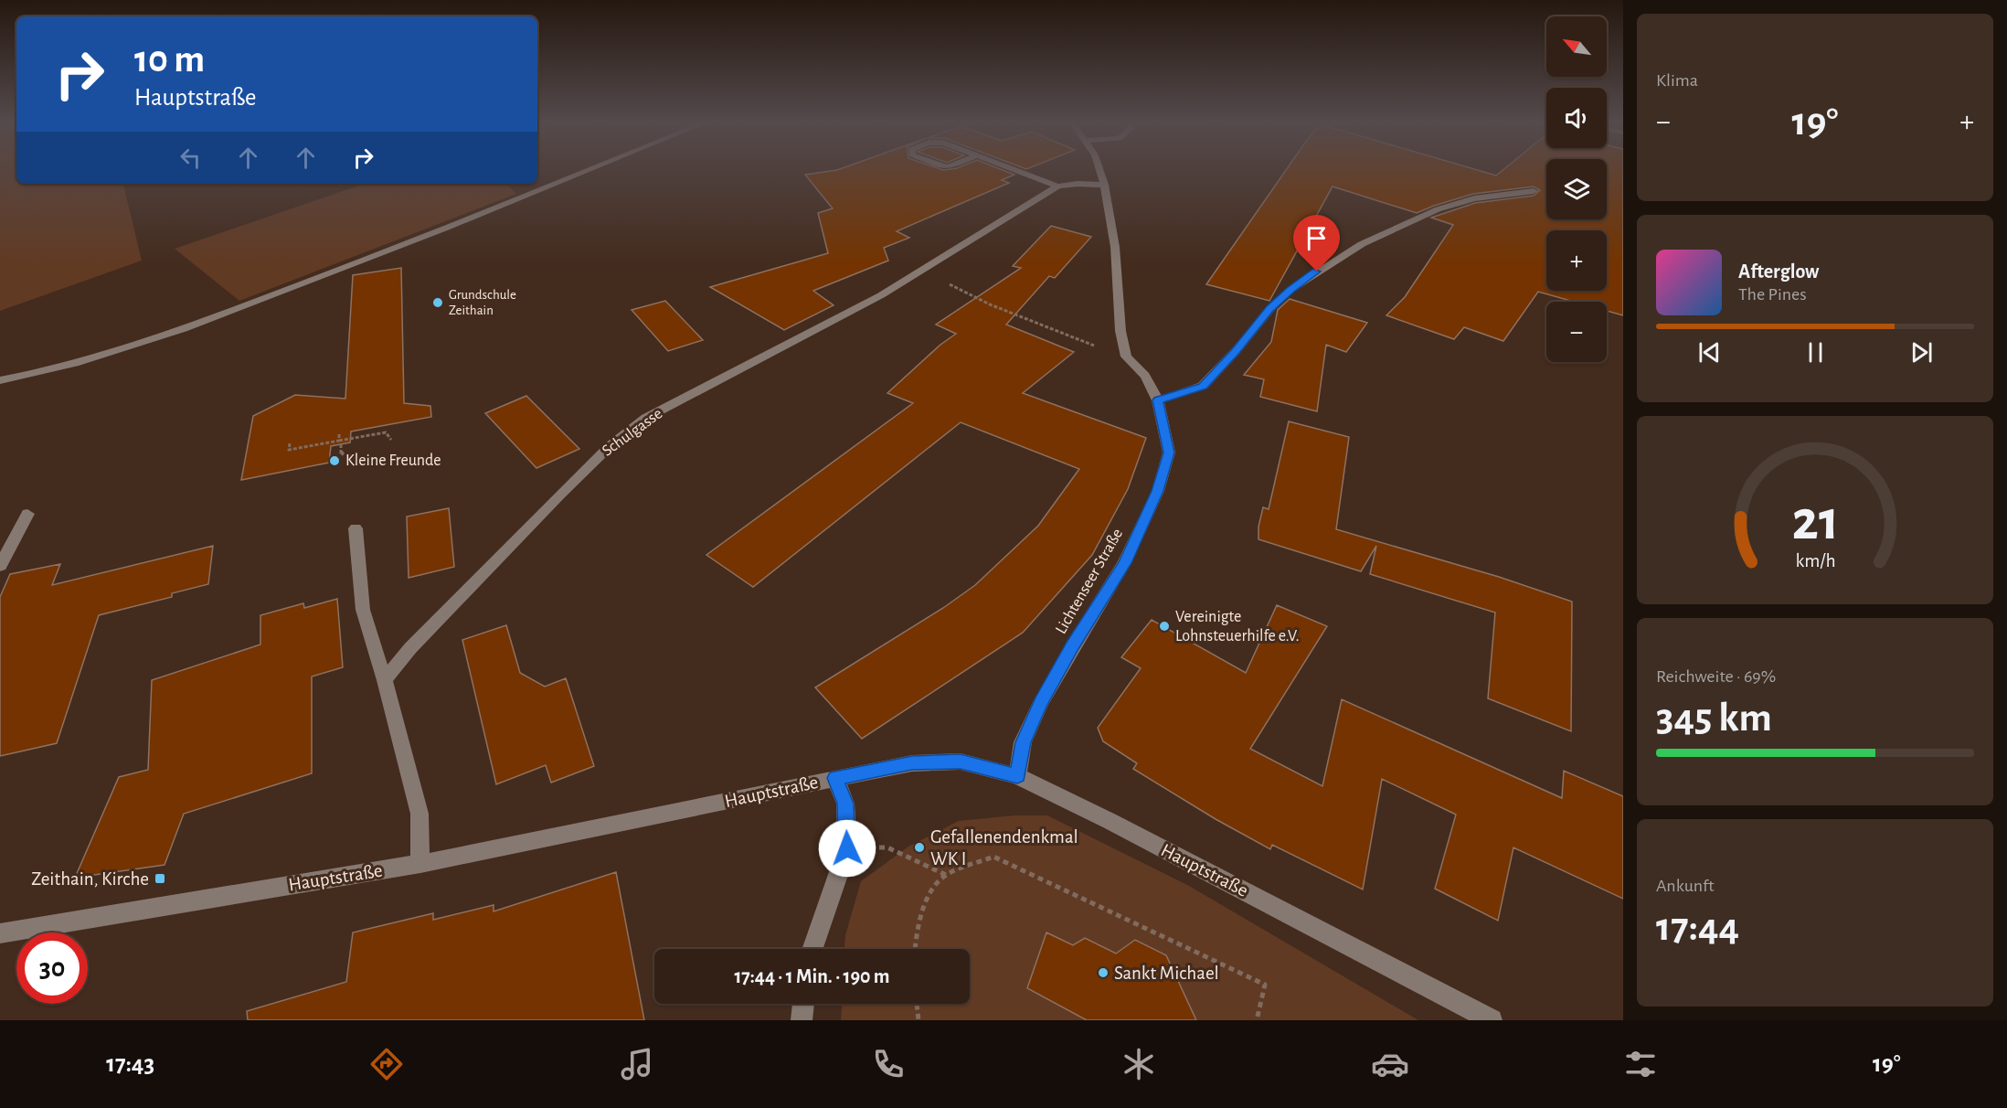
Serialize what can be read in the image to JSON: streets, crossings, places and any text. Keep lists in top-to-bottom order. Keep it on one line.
{"streets":{"street":["Schulgasse","Lichtenseer Straße","Hauptstraße"]},"crossings":[["Lichtenseer Straße","Hauptstraße"]],"places":{"other":["Grundschule Zeithain","Kleine Freunde","Vereinigte Lohnsteuerhilfe e.V.","Gefallenendenkmal WK I","Sankt Michael"],"transit":["Zeithain, Kirche"]},"north":"top left","page":{"tile":["Klima",["Reichweite · 69%","345 km"],["Ankunft","17:44"]],"map_buttons":["+","−"],"turn":["10 m","Hauptstraße"],"heat":["−","19°","+"],"song":["Afterglow","The Pines"],"limit":"30","trip":"17:44 · 1 Min. · 190 m","tabs":["17:43","19°"],"gauge":["21","km/h"]}}
